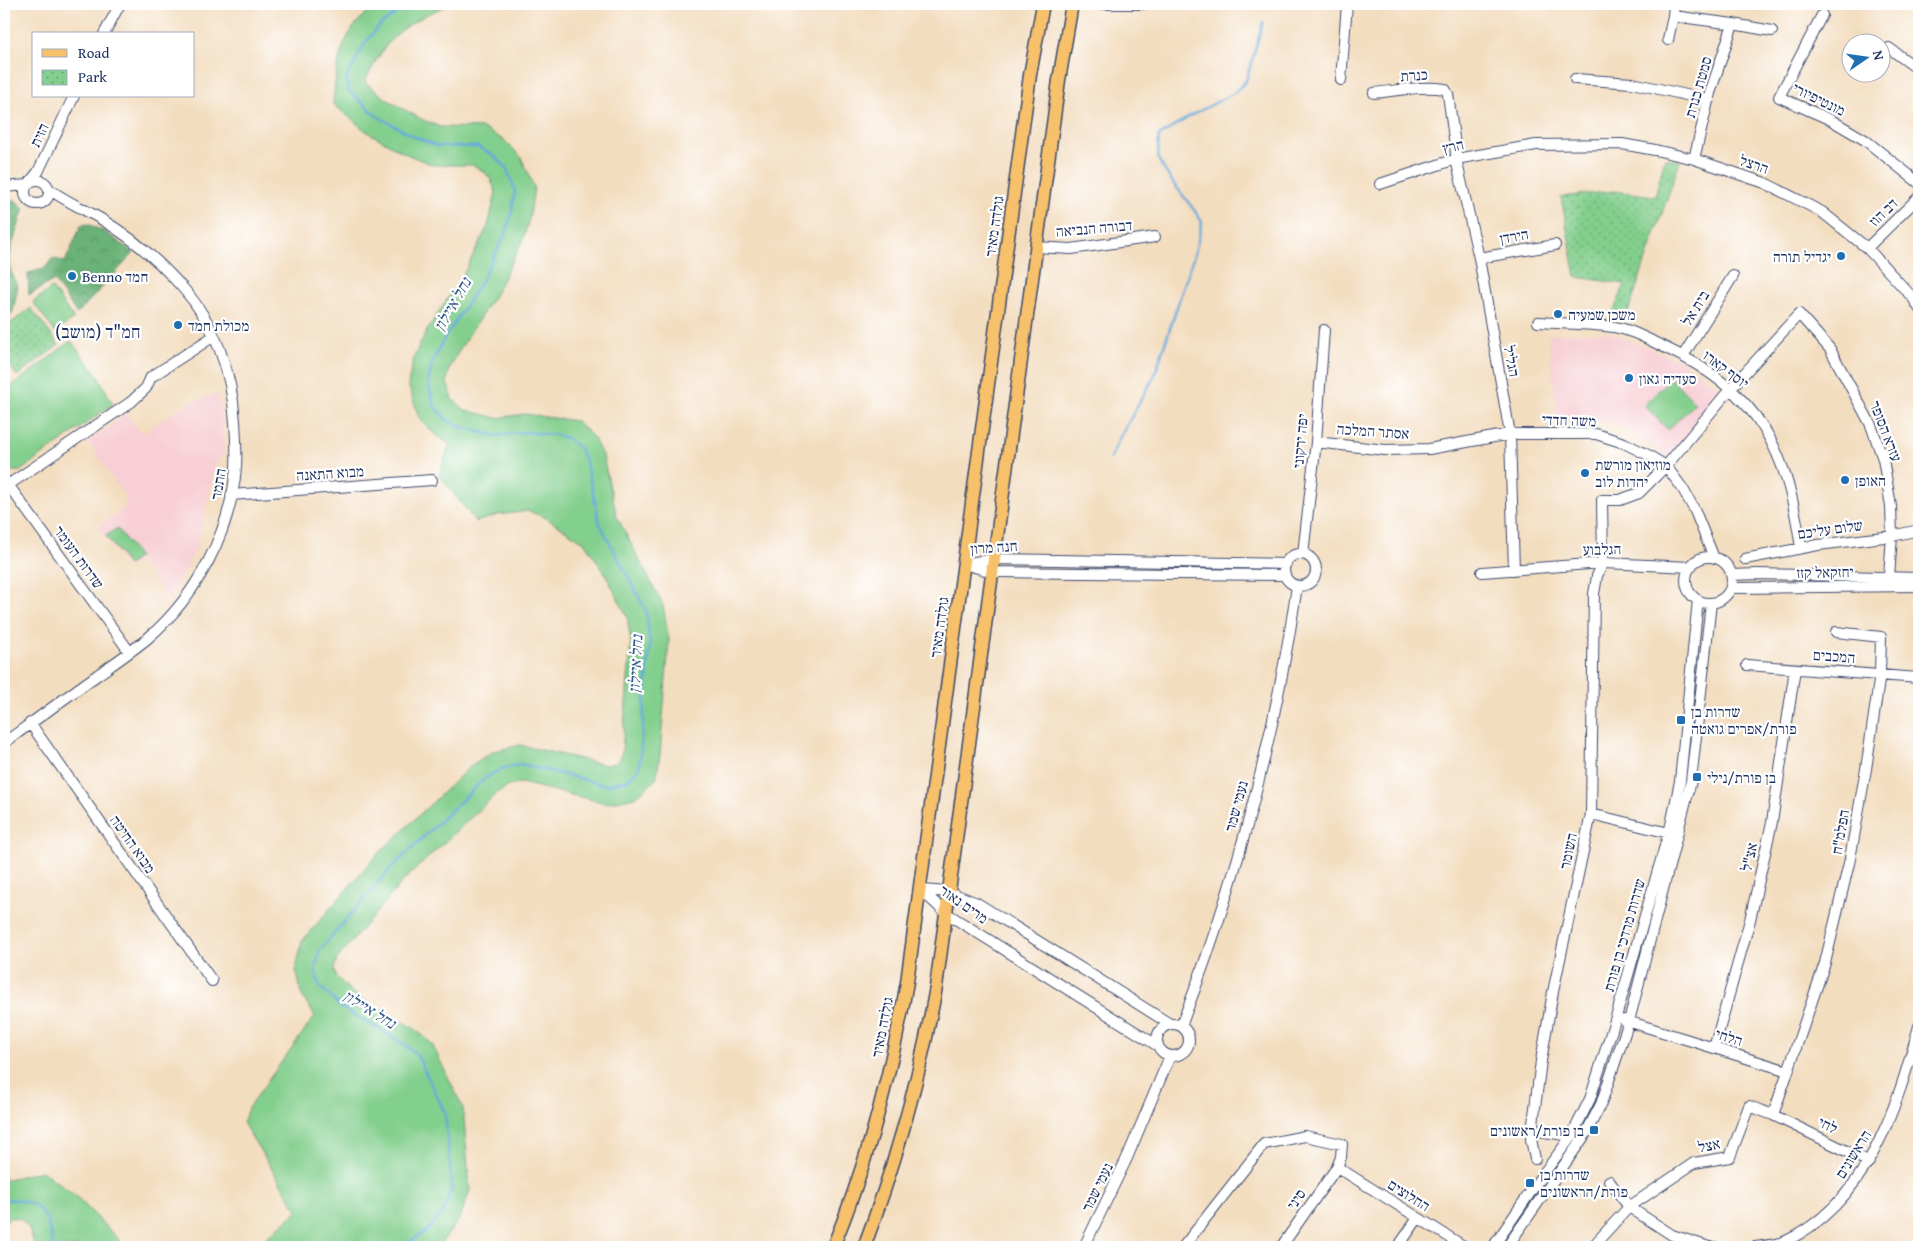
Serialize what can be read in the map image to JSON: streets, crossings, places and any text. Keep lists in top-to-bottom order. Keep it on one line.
{"streets":{"main road":["גולדה מאיר"],"street":["כנרת","סמטת כנרת","מונטיפיורי","הזית","הרץ","הרצל","דב הוז","דבורה הנביאה","הירדן","בית אל","הגליל","יוסף קארו","משה חדדי","אסתר המלכה","עזרא הסופר","יפה ירקוני","מבוא התאנה","התמר","שלום עליכם","חנה מרון","הגלבוע","שדרות העומר","יחזקאל קזז","המכבים","נעמי שמר","הפלמ\"ח","מבוא החיטה","השומר","אצ\"ל","מרים נאור","שדרות מרדכי בן פורת","הלחי","לחי","אצל","הראשונים","החלוצים","סיני"]},"crossings":[["כנרת","הרץ"],["כנרת","הגליל"],["סמטת כנרת","הרצל"],["הזית","התמר"],["הרץ","הרצל"],["הרץ","הגליל"],["הרצל","דב הוז"],["גולדה מאיר","חנה מרון"],["גולדה מאיר","מרים נאור"],["הירדן","הגליל"],["בית אל","יוסף קארו"],["הגליל","משה חדדי"],["הגליל","הגלבוע"],["יוסף קארו","עזרא הסופר"],["יוסף קארו","שלום עליכם"],["משה חדדי","אסתר המלכה"],["משה חדדי","הגלבוע"],["משה חדדי","יחזקאל קזז"],["משה חדדי","שדרות מרדכי בן פורת"],["אסתר המלכה","יפה ירקוני"],["עזרא הסופר","שלום עליכם"],["עזרא הסופר","יחזקאל קזז"],["יפה ירקוני","חנה מרון"],["יפה ירקוני","נעמי שמר"],["מבוא התאנה","התמר"],["התמר","שדרות העומר"],["התמר","מבוא החיטה"],["חנה מרון","נעמי שמר"],["הגלבוע","יחזקאל קזז"],["הגלבוע","השומר"],["הגלבוע","שדרות מרדכי בן פורת"],["יחזקאל קזז","שדרות מרדכי בן פורת"],["המכבים","הפלמ\"ח"],["המכבים","אצ\"ל"],["נעמי שמר","מרים נאור"],["הפלמ\"ח","הלחי"],["אצ\"ל","הלחי"],["שדרות מרדכי בן פורת","הלחי"],["לחי","אצל"],["לחי","הראשונים"],["החלוצים","סיני"]],"districts":["חמ\"ד (מושב)"],"water":["נחל איילון"],"places":{"other":["יגדיל תורה","Benno חמד","משכן שמעיה","מכולת חמד","סעדיה גאון","מוזיאון מורשת יהדות לוב","האופן"],"transit":["שדרות בן פורת/אפרים גואטה","בן פורת/נילי","בן פורת/ראשונים","שדרות בן פורת/הראשונים"]},"legend":["Road","Park"],"north":"right"}
